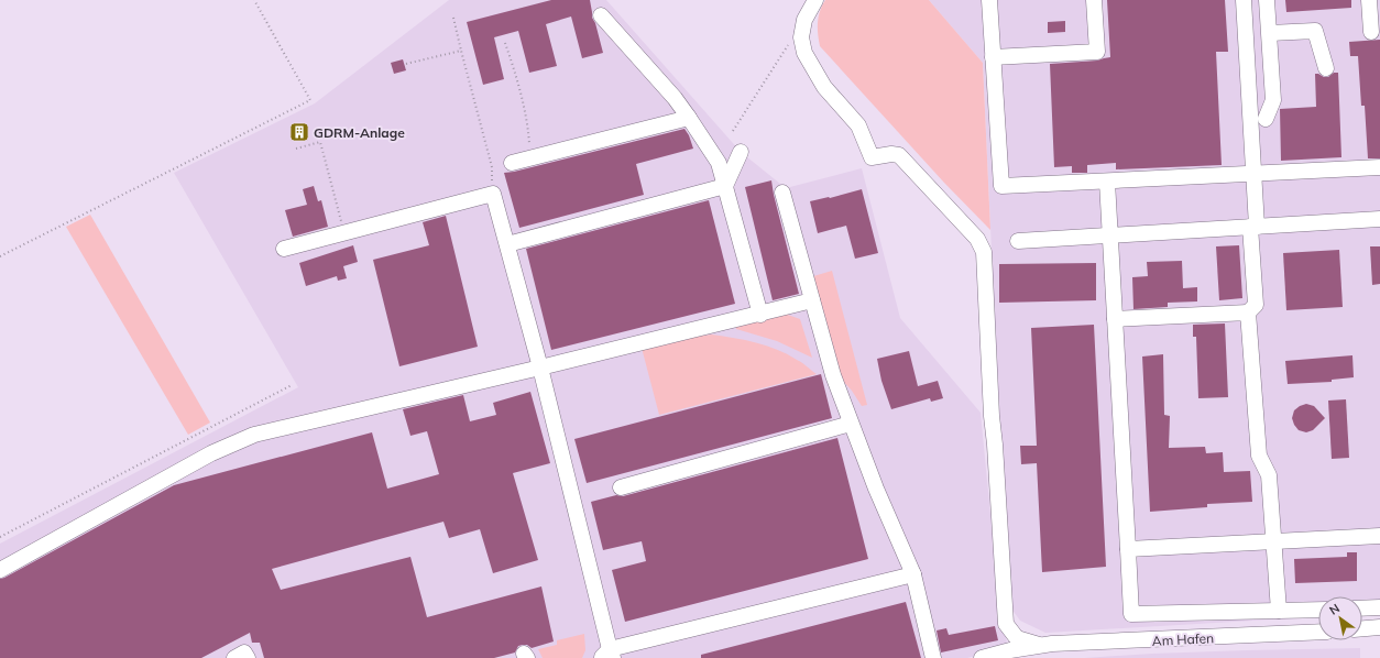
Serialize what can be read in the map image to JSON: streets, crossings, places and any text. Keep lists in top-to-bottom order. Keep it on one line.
{"streets":{"street":["Am Hafen"]},"places":{"building":["GDRM-Anlage"]},"north":"top left"}
